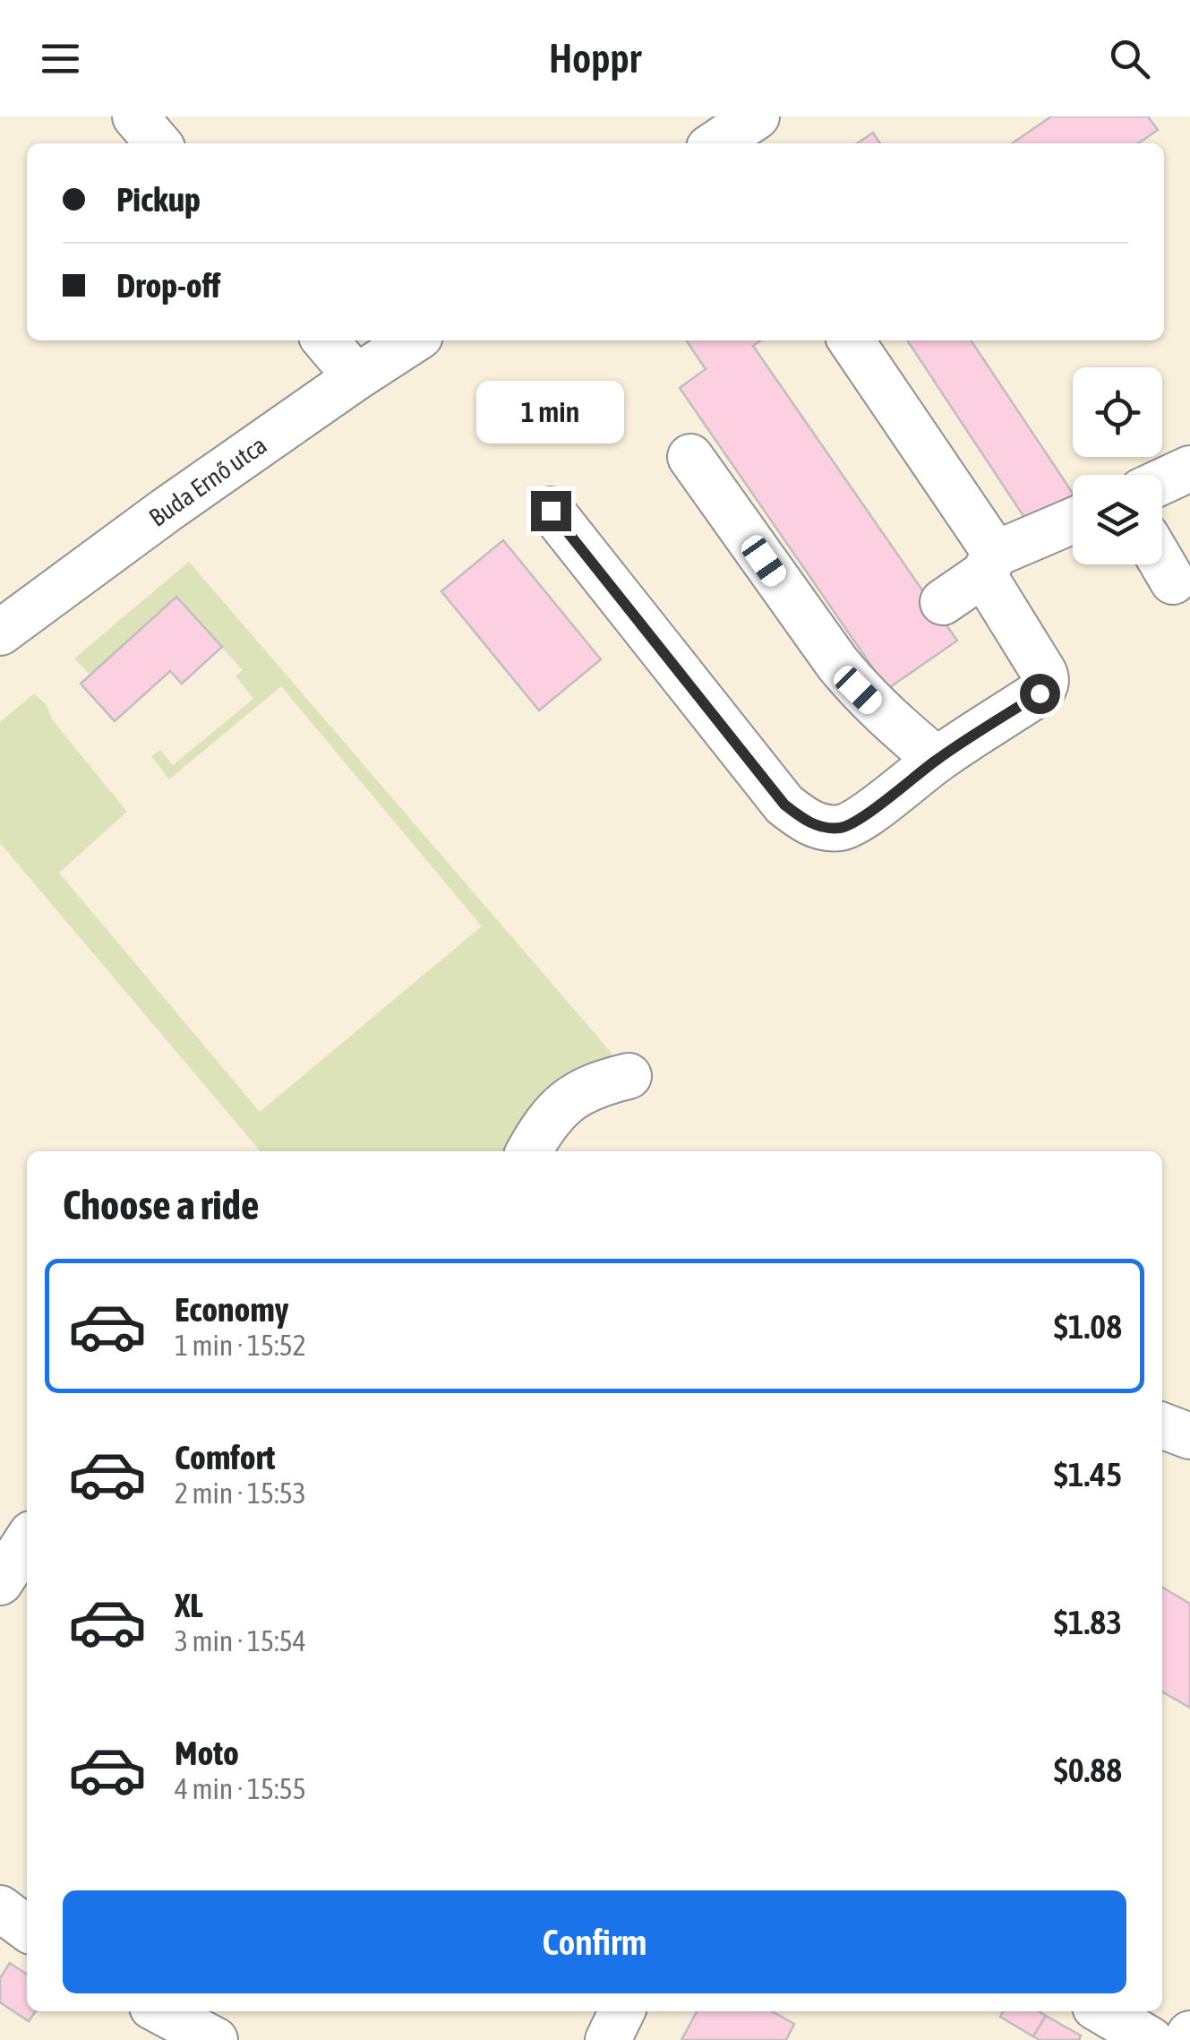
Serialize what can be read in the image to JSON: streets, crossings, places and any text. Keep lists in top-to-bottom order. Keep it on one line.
{"streets":{"street":["Buda Ernő utca"]},"page":{"header":"Hoppr","banner":["Pickup","Drop-off"],"bubble":"1 min","heading":"Choose a ride","list":[{"name":"Economy","note":"1 min · 15:52","value":"$1.08"},{"name":"Comfort","note":"2 min · 15:53","value":"$1.45"},{"name":"XL","note":"3 min · 15:54","value":"$1.83"},{"name":"Moto","note":"4 min · 15:55","value":"$0.88"}],"buttons":"Confirm"}}
